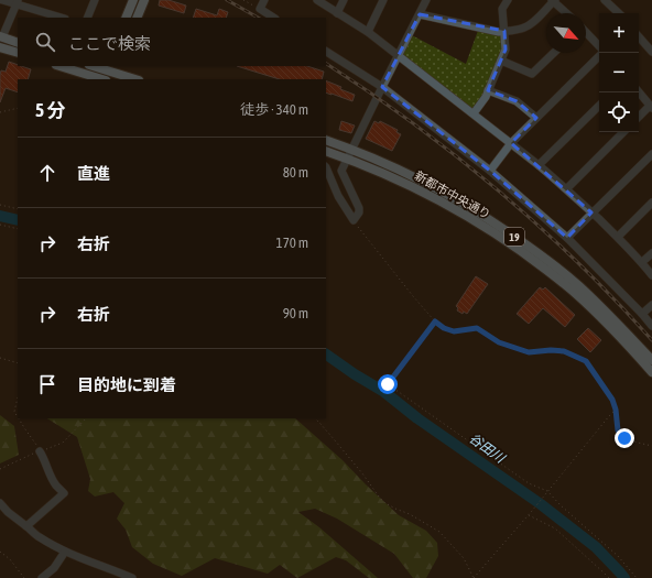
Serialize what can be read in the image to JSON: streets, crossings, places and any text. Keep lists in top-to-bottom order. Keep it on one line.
{"streets":{"main road":["新都市中央通り","19"]},"water":["谷田川"],"north":"bottom right","page":{"map_buttons":["+","−"],"search":"ここで検索","heading":["5 分","徒歩 · 340 m"],"list":[["直進","80 m"],["右折","170 m"],["右折","90 m"],"目的地に到着"]}}
